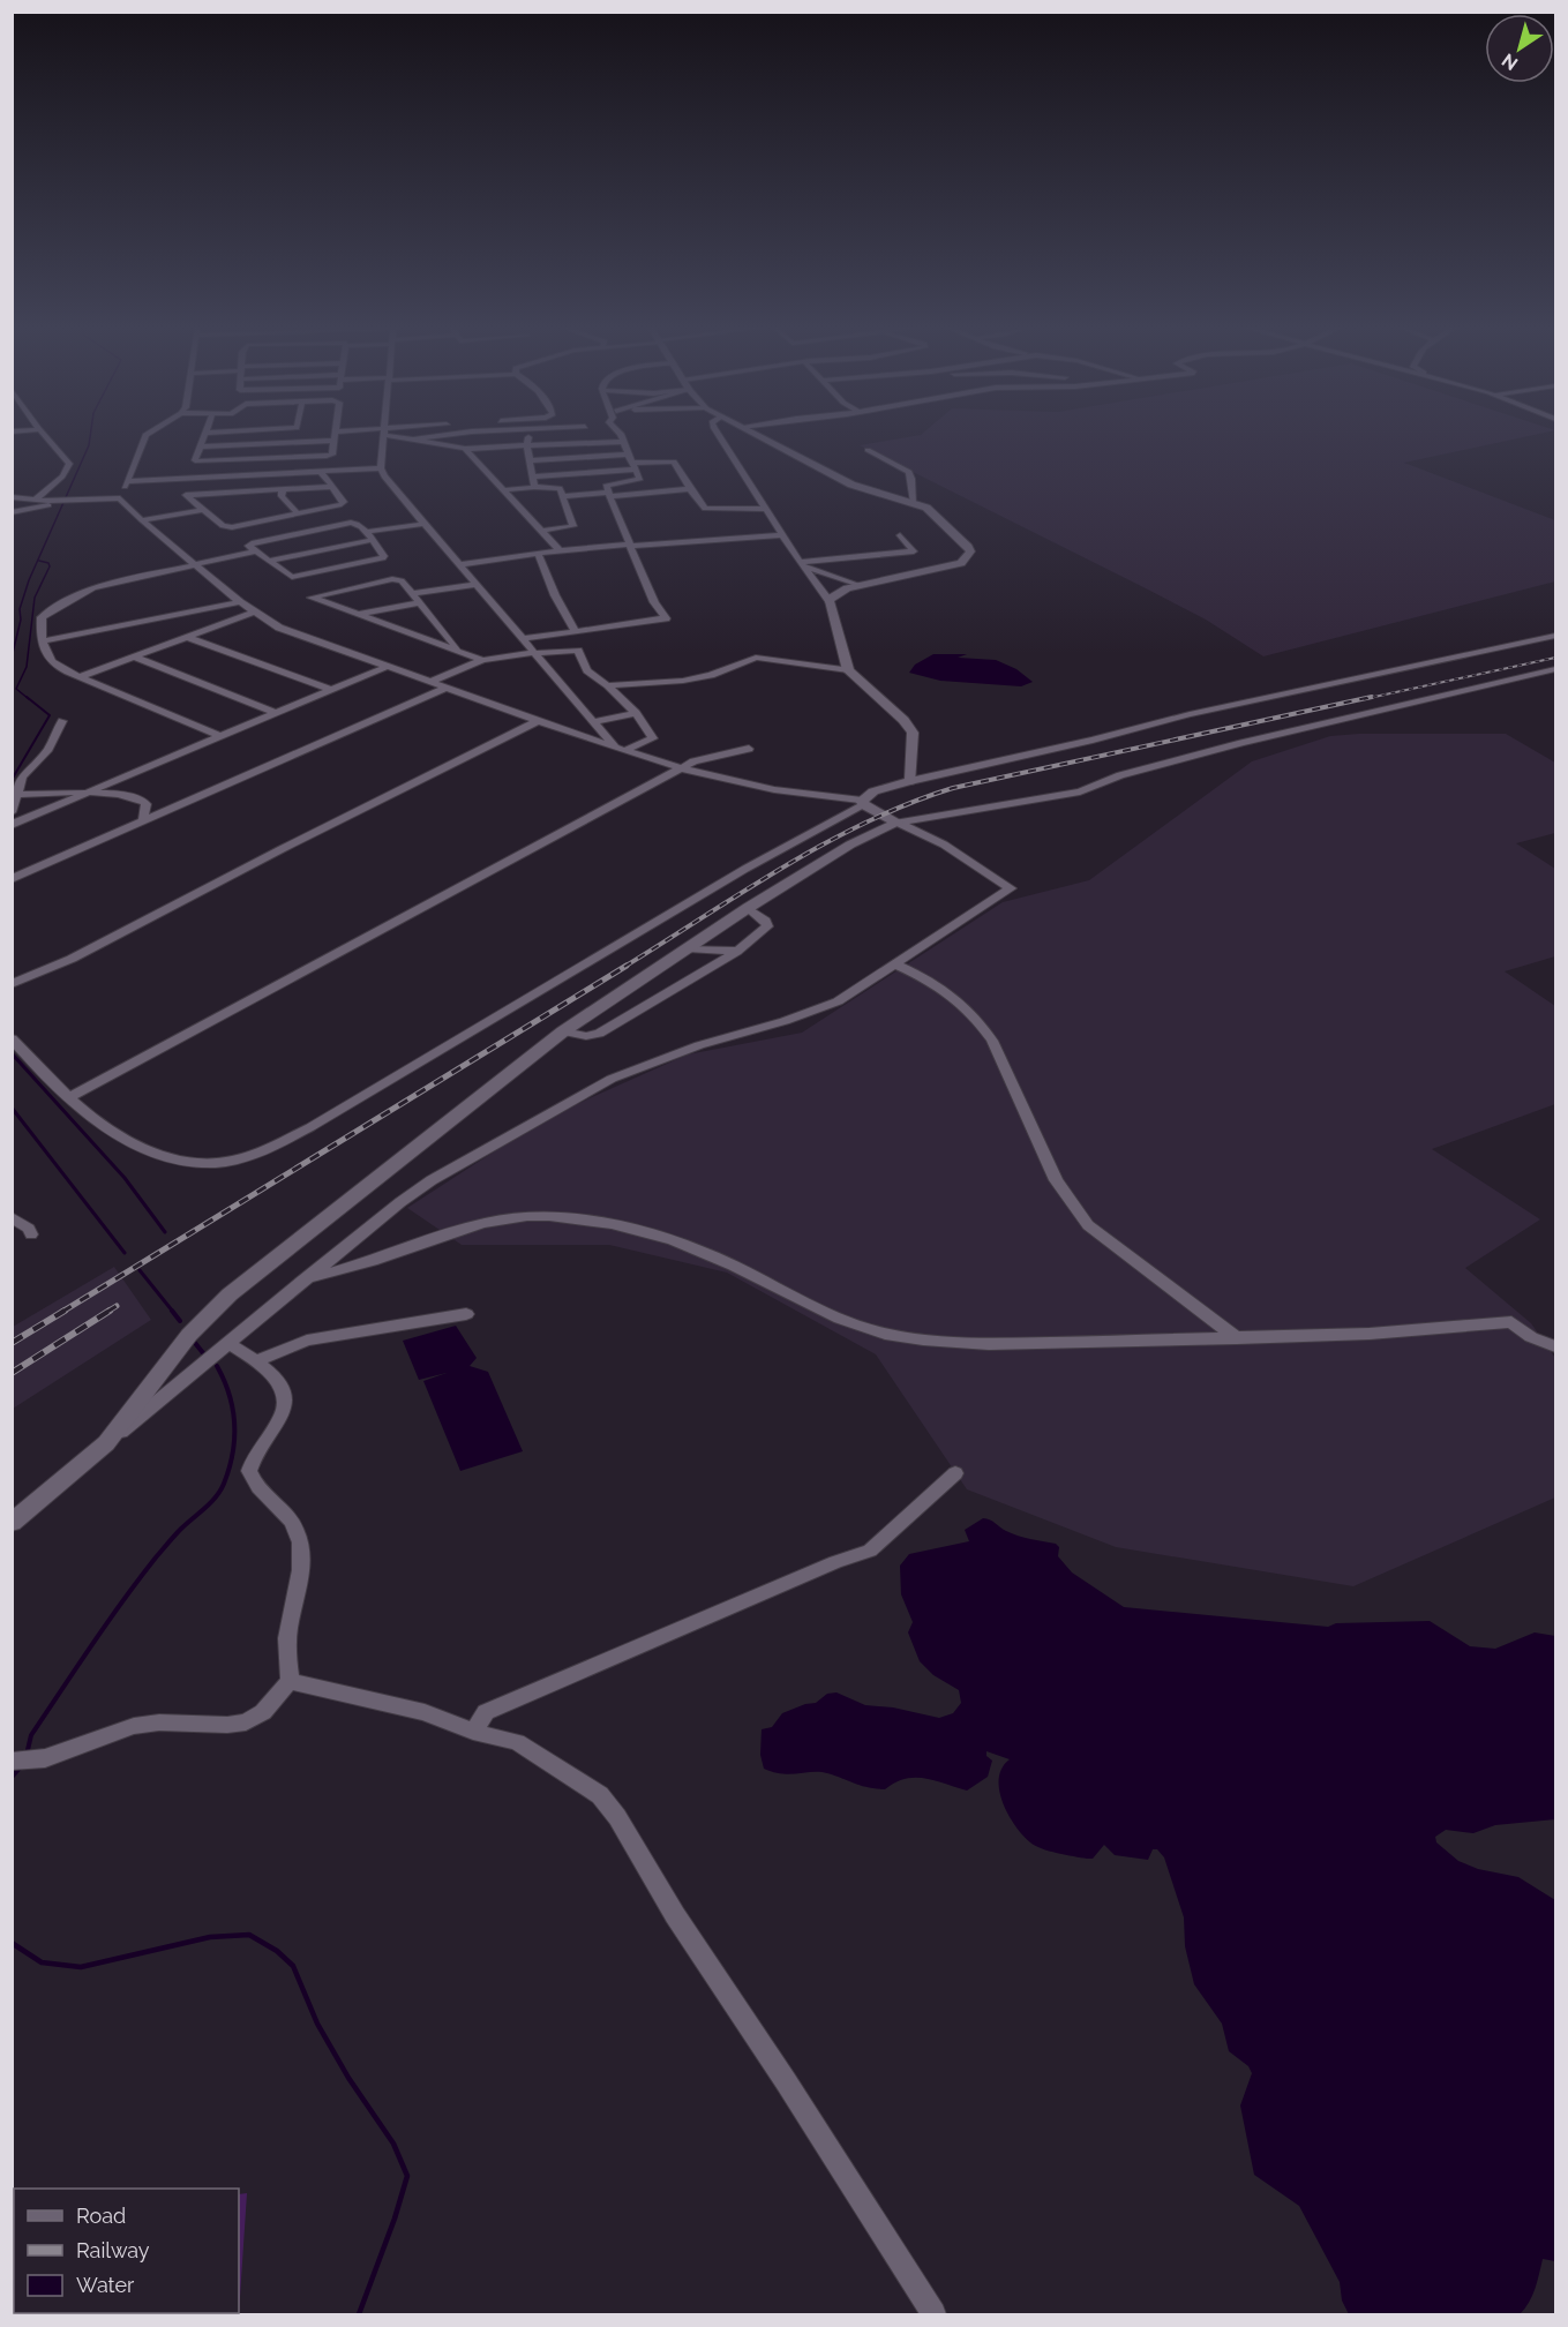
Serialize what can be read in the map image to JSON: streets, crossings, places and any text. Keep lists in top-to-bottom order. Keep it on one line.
{"legend":["Road","Railway","Water"],"north":"bottom left"}
